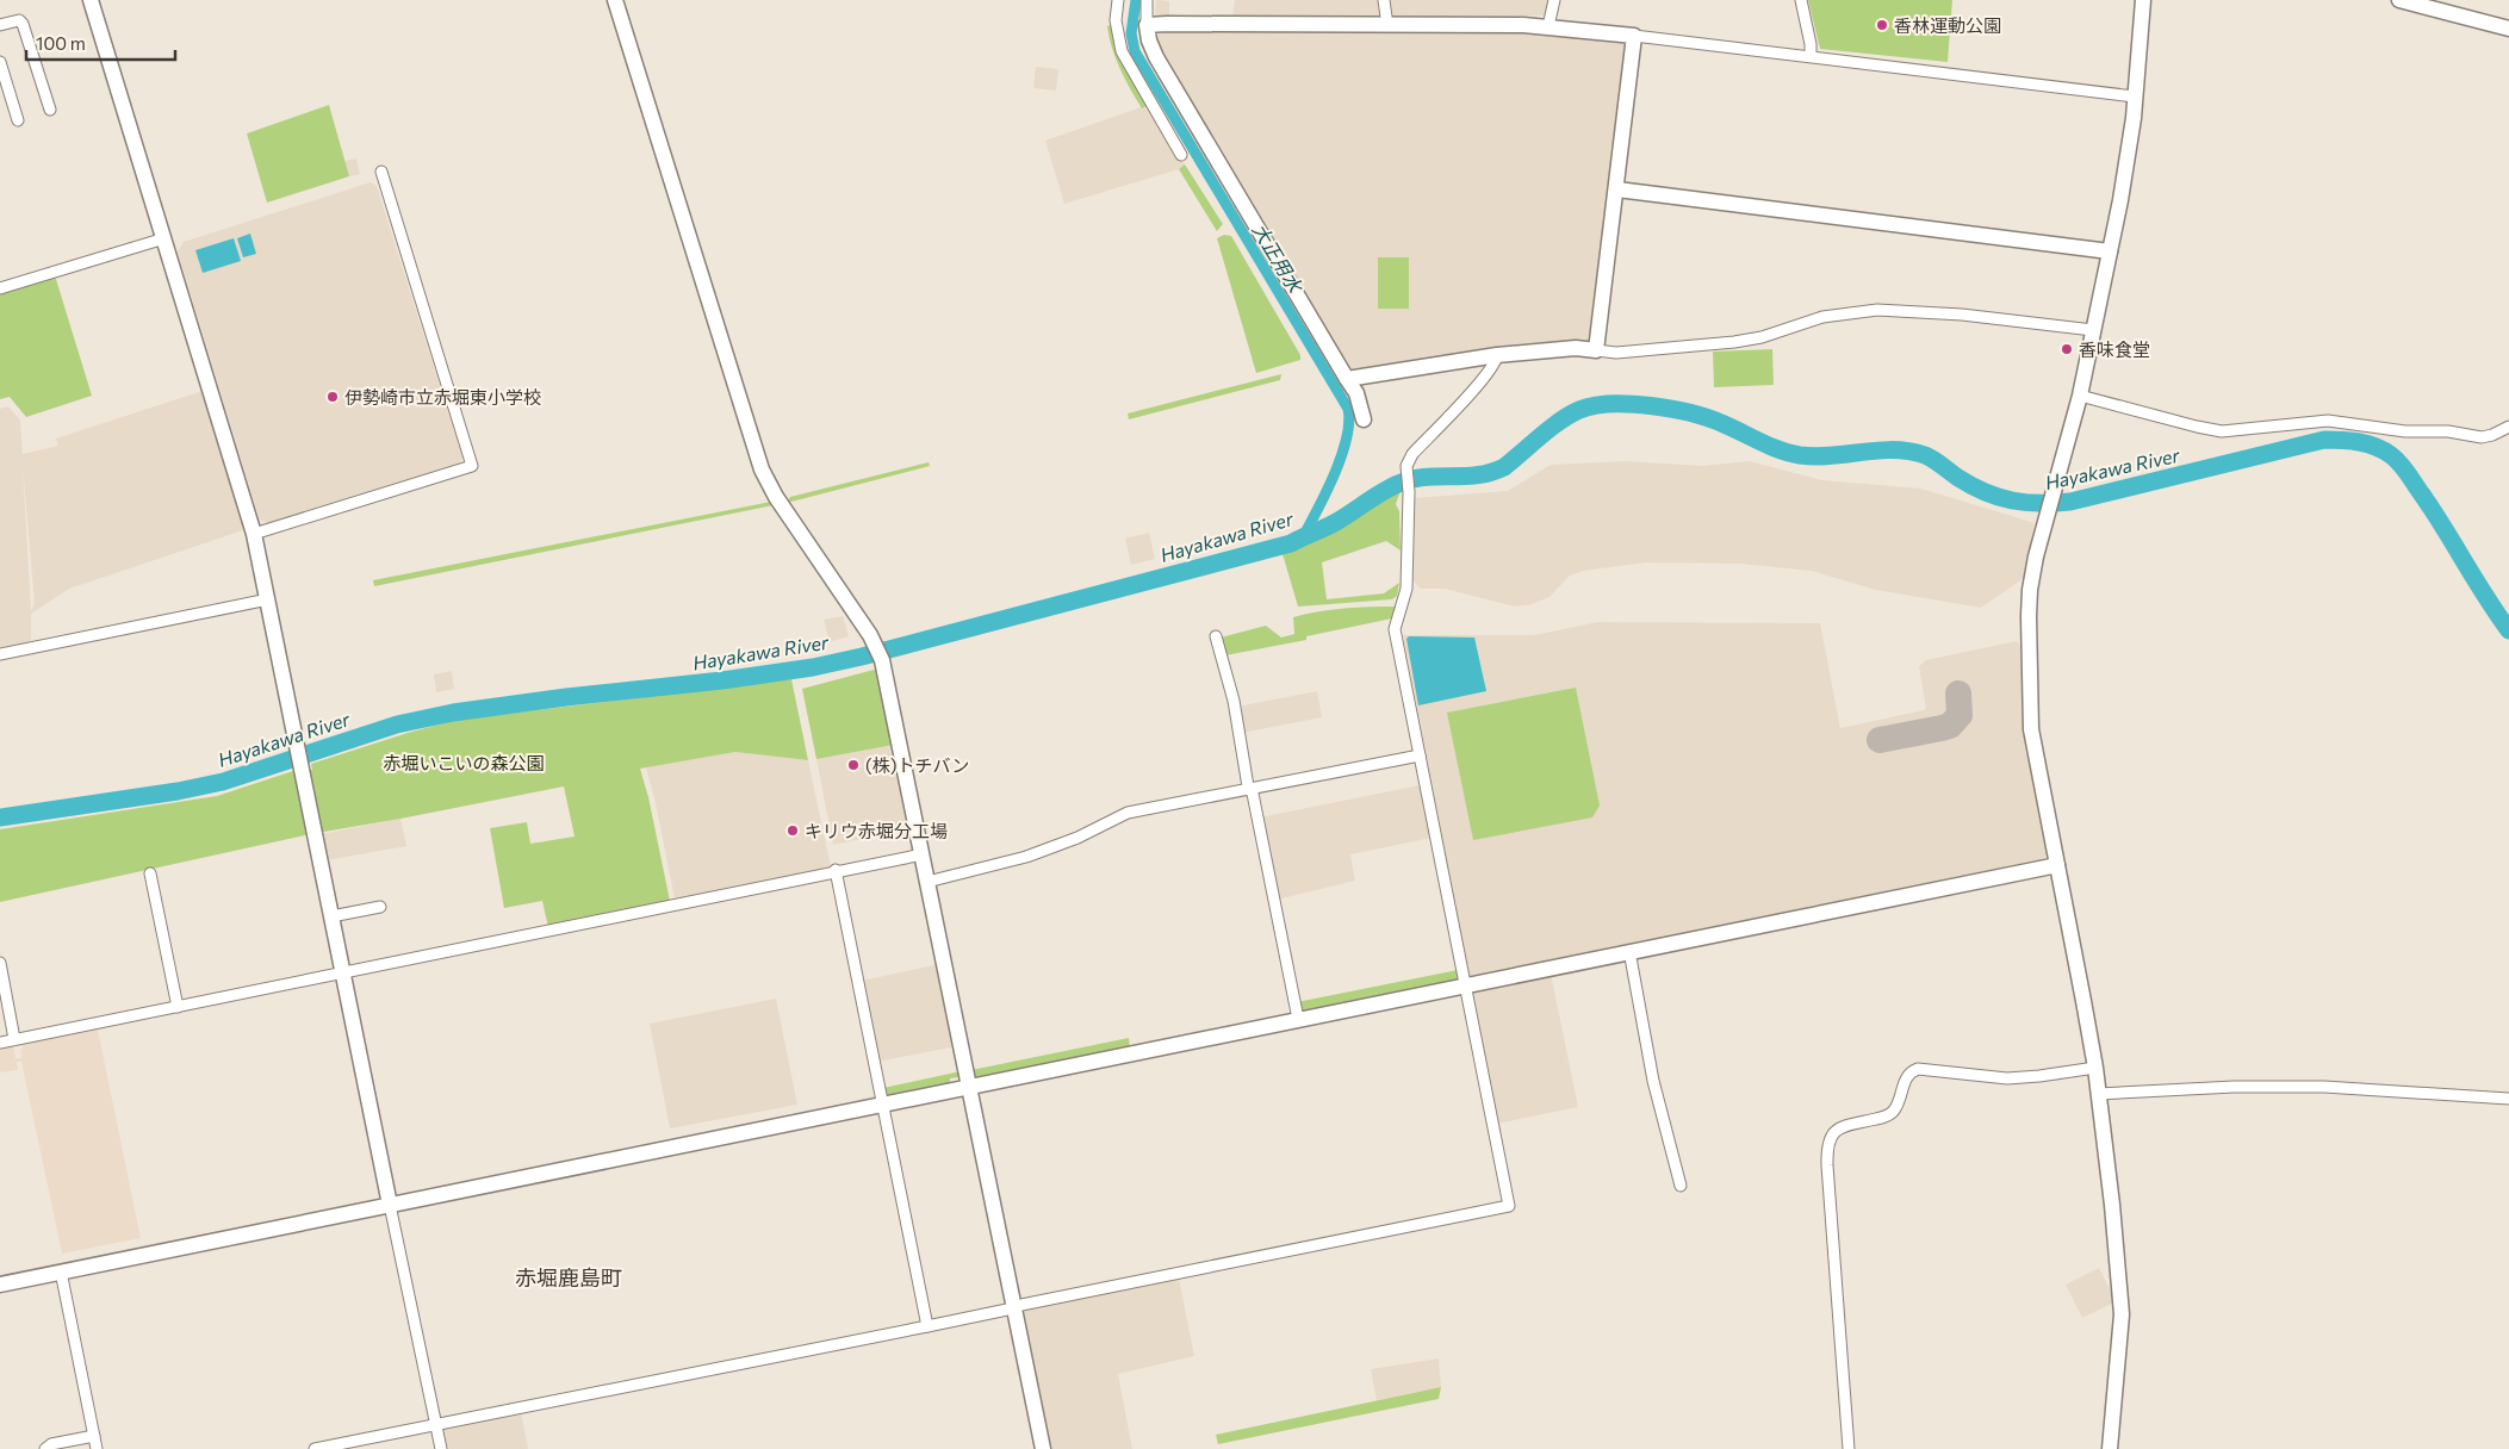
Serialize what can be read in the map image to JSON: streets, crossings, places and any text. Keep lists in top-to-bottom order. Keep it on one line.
{"districts":["赤堀鹿島町"],"water":["大正用水","Hayakawa River"],"parks":["赤堀いこいの森公園"],"places":["香林運動公園","香味食堂","伊勢崎市立赤堀東小学校","(株)トチバン","キリウ赤堀分工場"],"scale_bar":"100 m"}
